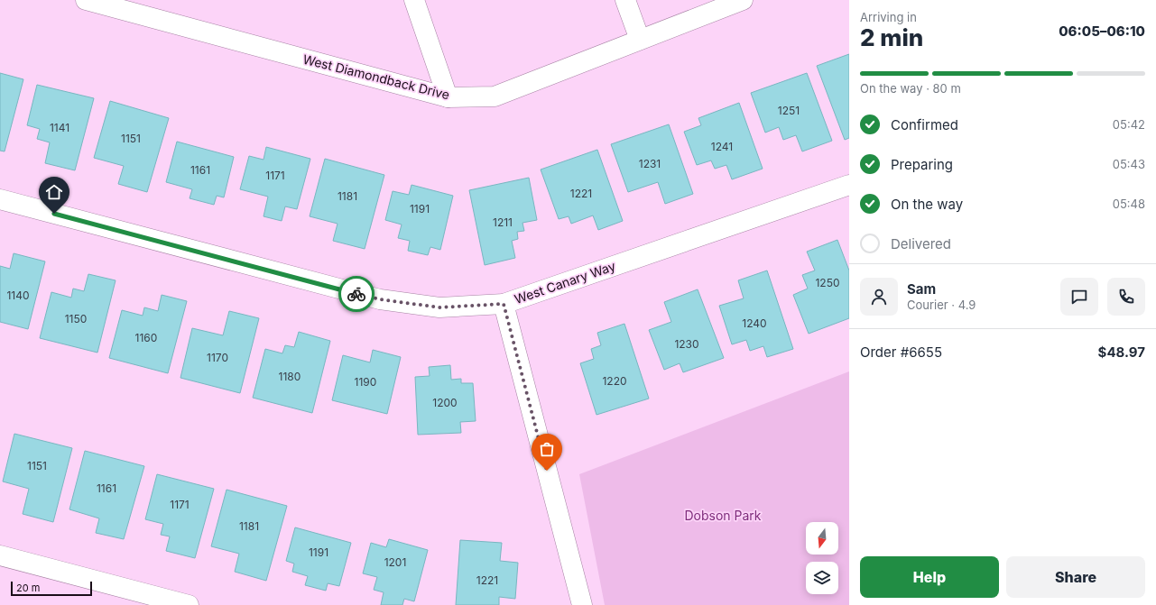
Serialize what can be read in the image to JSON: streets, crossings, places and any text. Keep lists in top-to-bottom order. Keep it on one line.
{"streets":{"street":["West Diamondback Drive","West Canary Way"]},"parks":["Dobson Park"],"house_numbers":["1251","1141","1151","1241","1231","1161","1171","1221","1181","1191","1211","1250","1140","1150","1240","1160","1230","1170","1180","1220","1190","1200","1151","1161","1171","1181","1191","1201","1221"],"scale_bar":"20 m","north":"bottom","page":{"heading":["2 min","Arriving in","06:05–06:10"],"panel":["Sam","Courier · 4.9","Order #6655","$48.97"],"bar":"On the way · 80 m","list":[["Confirmed","05:42"],["Preparing","05:43"],["On the way","05:48"],"Delivered"],"buttons":["Help","Share"],"scale":"20 m"}}
